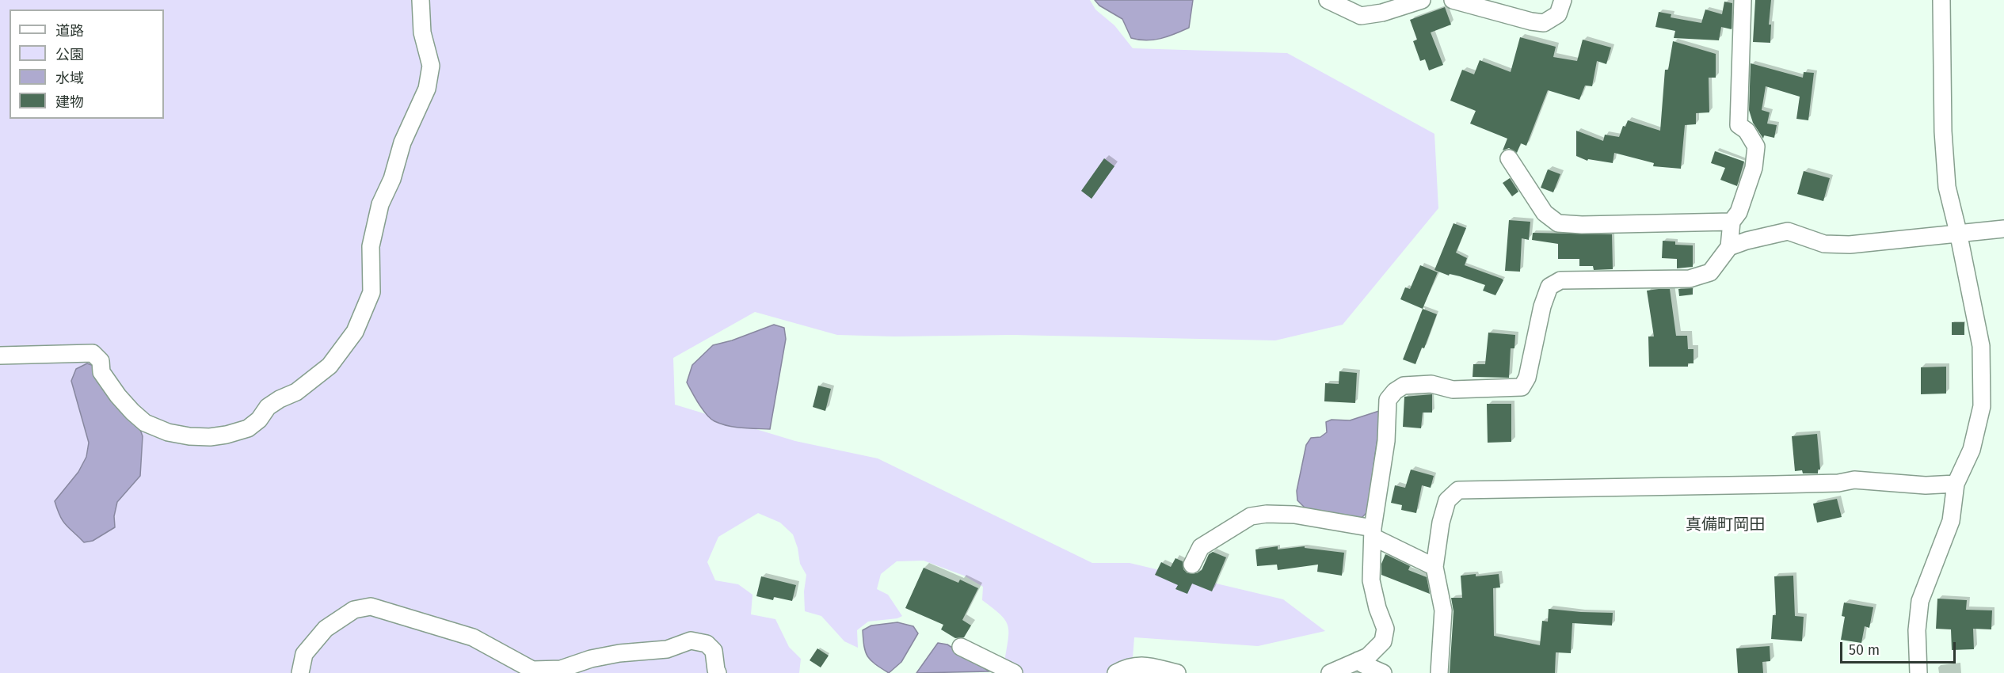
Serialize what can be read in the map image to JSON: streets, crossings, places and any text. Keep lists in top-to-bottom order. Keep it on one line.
{"districts":["真備町岡田"],"legend":["道路","公園","水域","建物"],"scale_bar":"50 m"}
